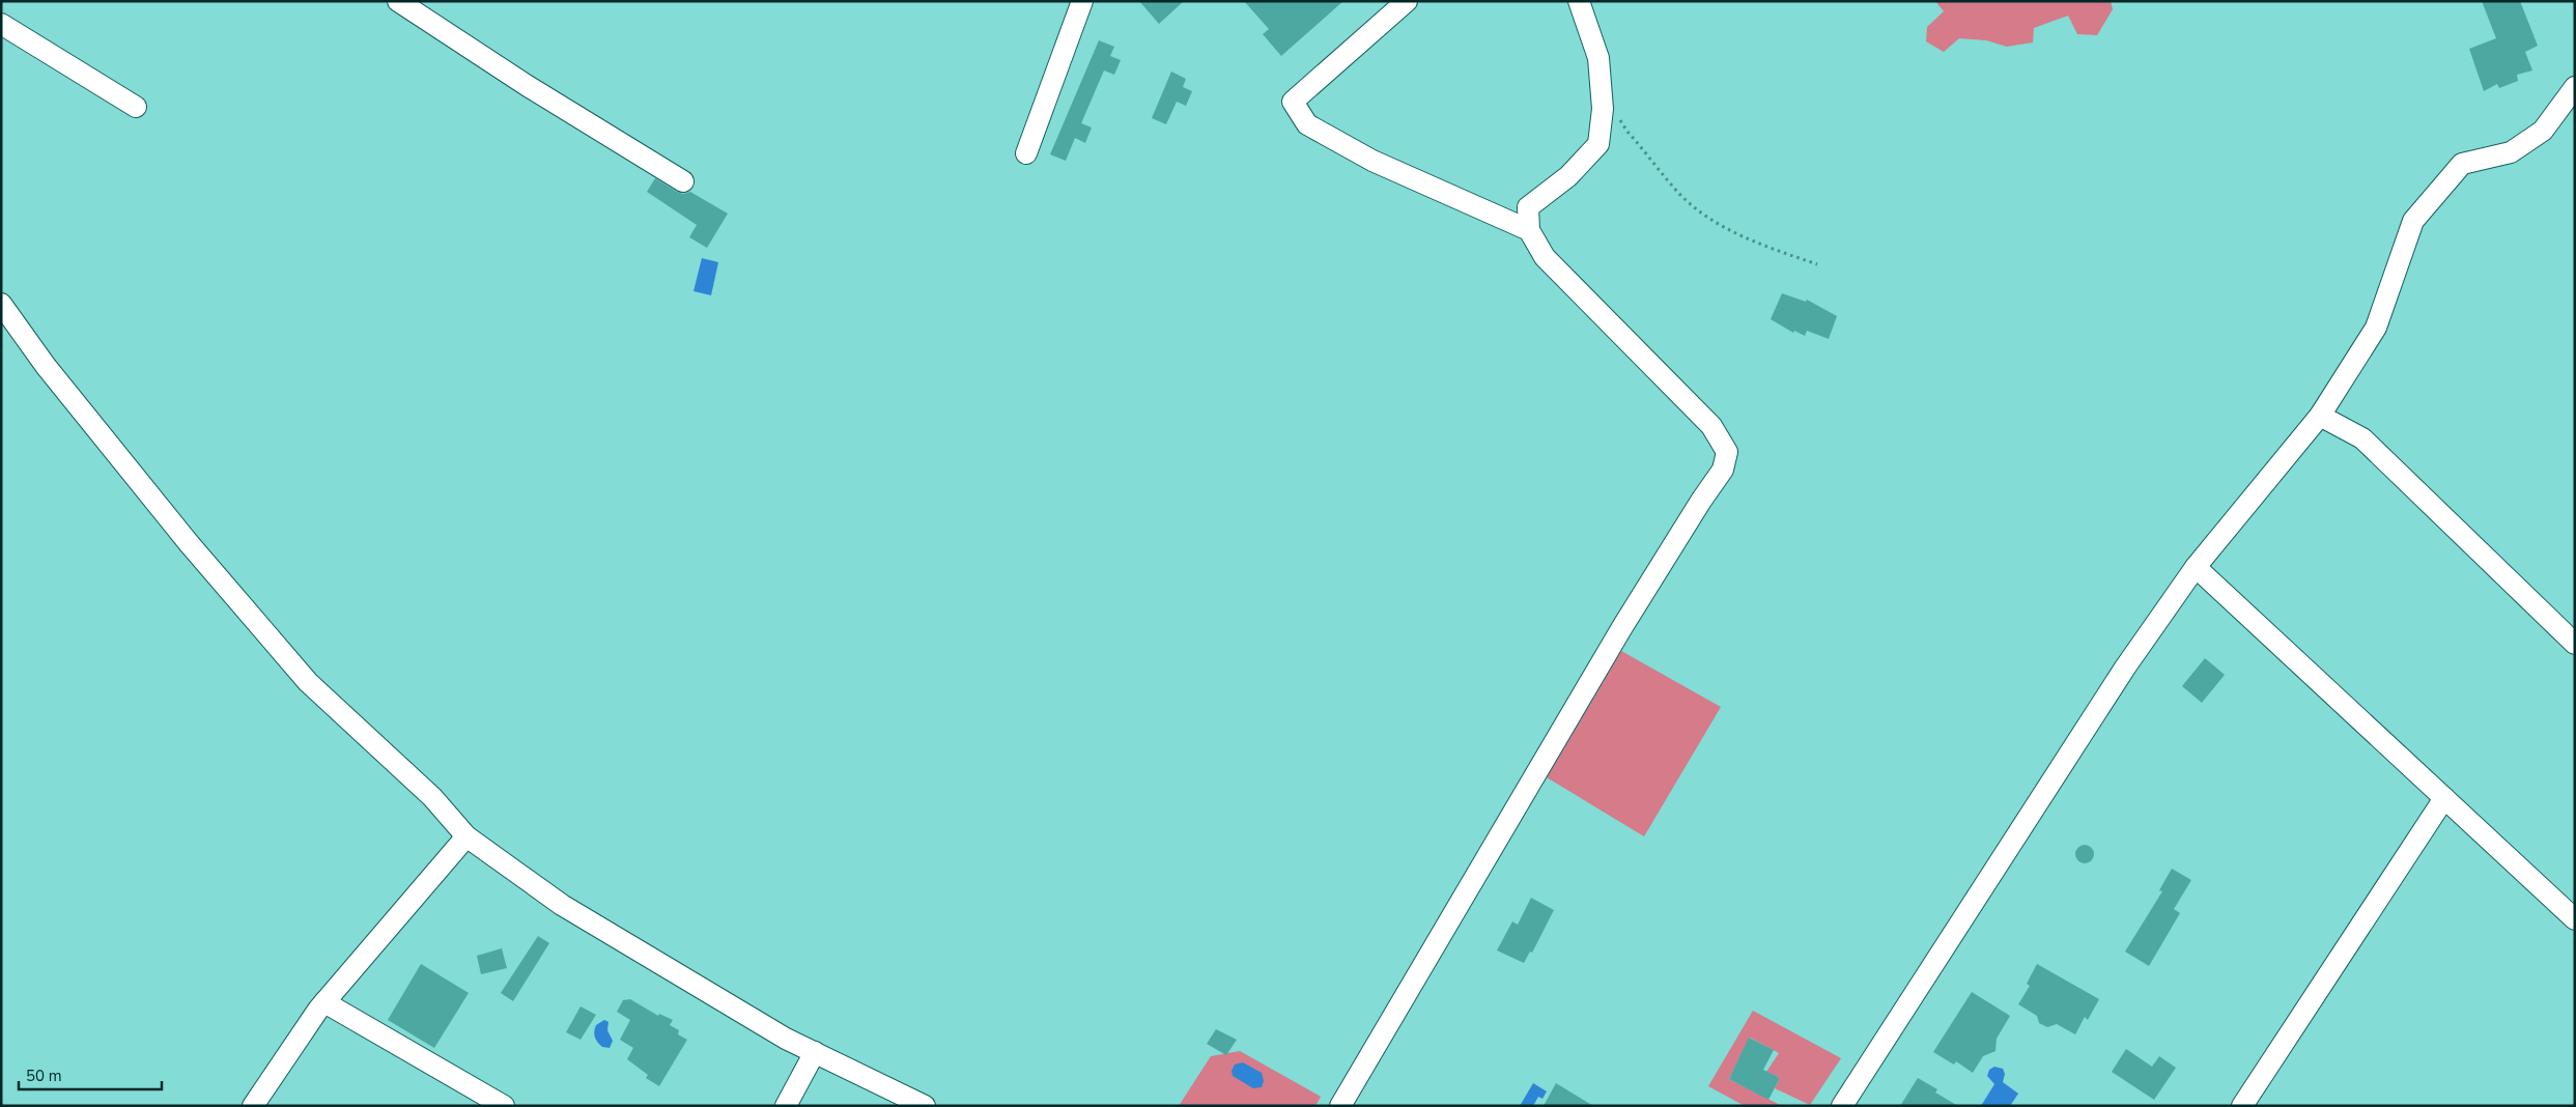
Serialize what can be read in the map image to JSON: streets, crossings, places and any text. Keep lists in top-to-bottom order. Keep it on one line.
{"scale_bar":"50 m"}
